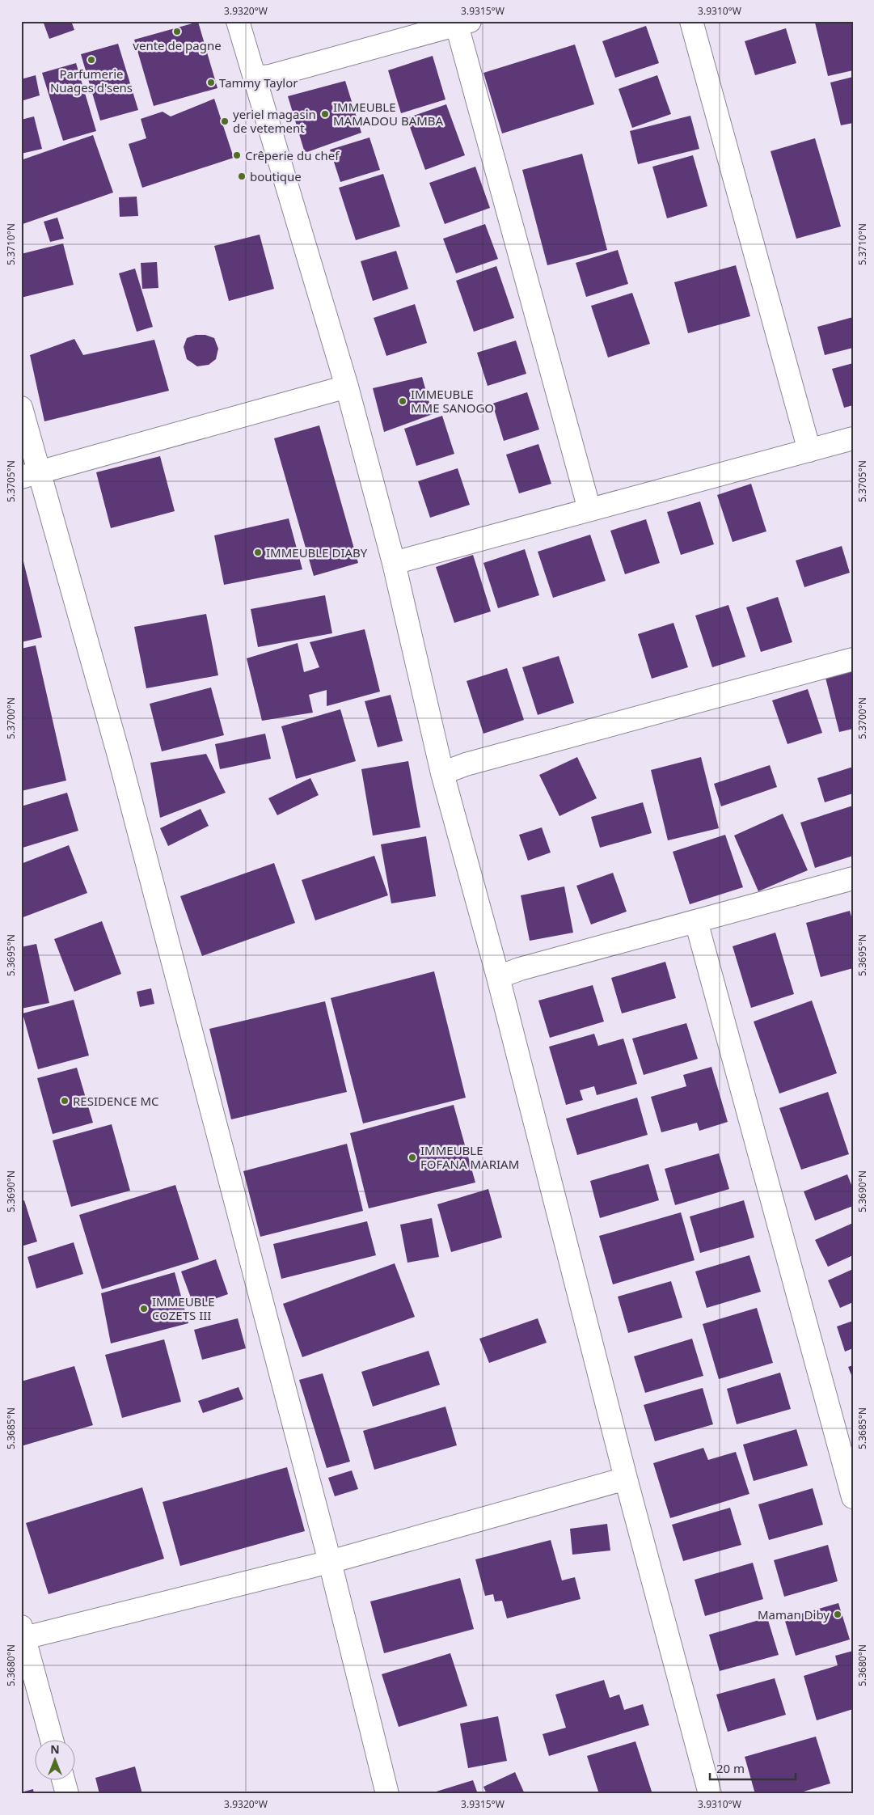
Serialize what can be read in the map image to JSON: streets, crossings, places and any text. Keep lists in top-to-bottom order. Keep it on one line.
{"places":["vente de pagne","Parfumerie Nuages d'sens","Tammy Taylor","IMMEUBLE MAMADOU BAMBA","yeriel magasin de vetement","Crêperie du chef","boutique","IMMEUBLE MME SANOGO","IMMEUBLE DIABY","RESIDENCE MC","IMMEUBLE FOFANA MARIAM","IMMEUBLE COZETS III","Maman Diby"],"scale_bar":"20 m","north":"top","coordinates":["3.9320°W","3.9315°W","3.9310°W","5.3710°N","5.3705°N","5.3700°N","5.3695°N","5.3690°N","5.3685°N","5.3680°N"]}
